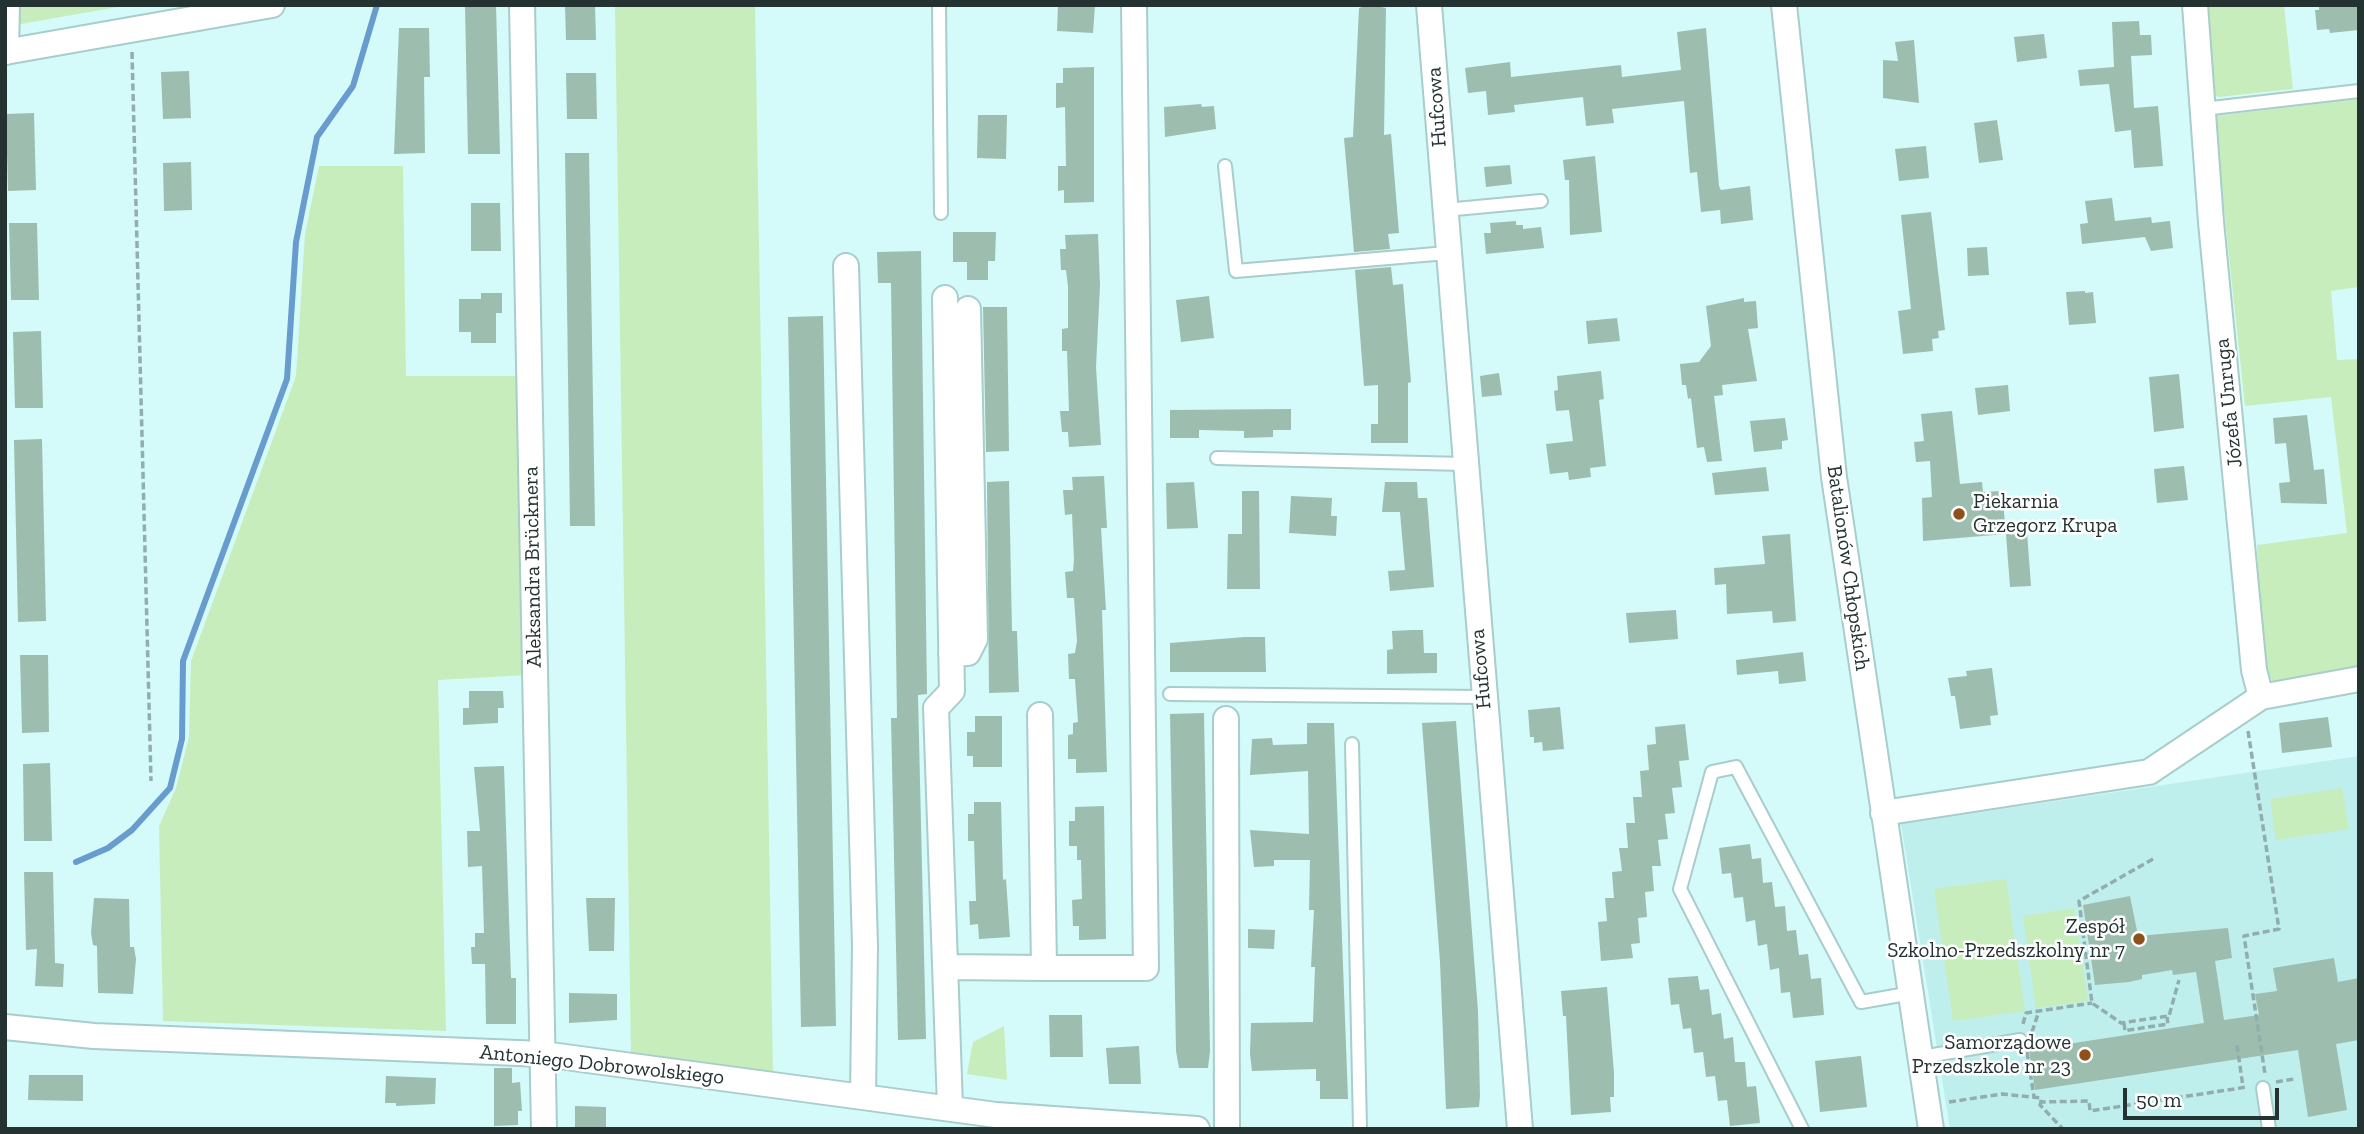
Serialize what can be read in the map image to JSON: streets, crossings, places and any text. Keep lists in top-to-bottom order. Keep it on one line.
{"streets":{"street":["Hufcowa","Józefa Unruga","Aleksandra Brücknera","Batalionów Chłopskich","Antoniego Dobrowolskiego"]},"crossings":[["Aleksandra Brücknera","Antoniego Dobrowolskiego"]],"places":["Piekarnia Grzegorz Krupa","Zespół Szkolno-Przedszkolny nr 7","Samorządowe Przedszkole nr 23"],"scale_bar":"50 m"}
